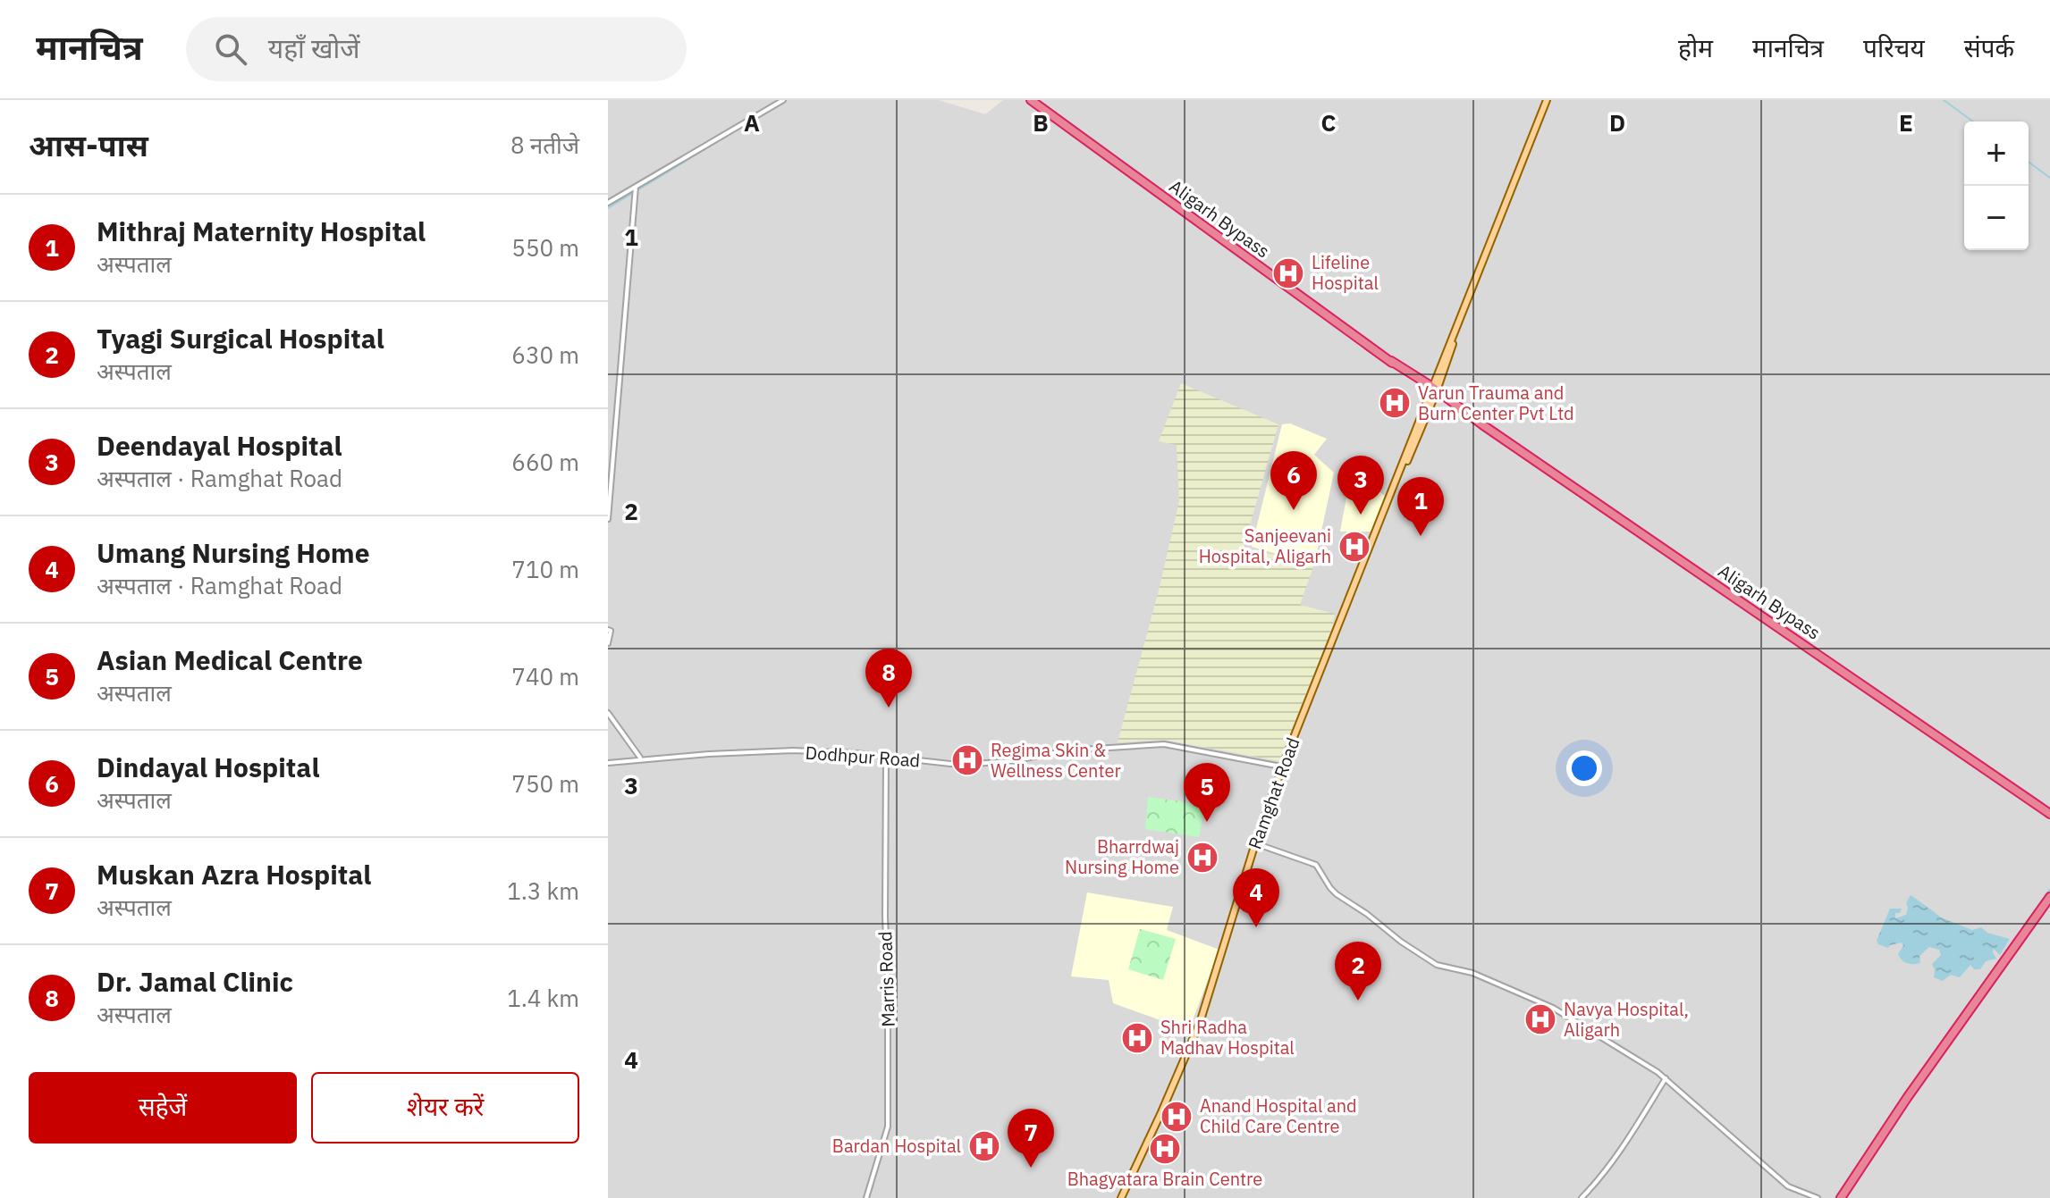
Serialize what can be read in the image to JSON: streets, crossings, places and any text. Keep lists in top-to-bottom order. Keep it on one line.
{"streets":{"highway":["Aligarh Bypass"],"main road":["Ramghat Road"],"street":["Dodhpur Road","Marris Road"]},"crossings":[["Aligarh Bypass","Ramghat Road"],["Dodhpur Road","Ramghat Road"],["Dodhpur Road","Marris Road"]],"places":{"hospital":["Lifeline Hospital","Varun Trauma and Burn Center Pvt Ltd","Sanjeevani Hospital, Aligarh","Regima Skin & Wellness Center","Bharrdwaj Nursing Home","Navya Hospital, Aligarh","Shri Radha Madhav Hospital","Anand Hospital and Child Care Centre","Bardan Hospital","Bhagyatara Brain Centre"]},"page":{"header":"मानचित्र","search":"यहाँ खोजें","nav":["होम","मानचित्र","परिचय","संपर्क"],"heading":["आस-पास","8 नतीजे"],"map_buttons":["+","−"],"list":[{"mark":"1","name":"Mithraj Maternity Hospital","note":"अस्पताल","value":"550 m"},{"mark":"2","name":"Tyagi Surgical Hospital","note":"अस्पताल","value":"630 m"},{"mark":"3","name":"Deendayal Hospital","note":"अस्पताल · Ramghat Road","value":"660 m"},{"mark":"4","name":"Umang Nursing Home","note":"अस्पताल · Ramghat Road","value":"710 m"},{"mark":"5","name":"Asian Medical Centre","note":"अस्पताल","value":"740 m"},{"mark":"6","name":"Dindayal Hospital","note":"अस्पताल","value":"750 m"},{"mark":"7","name":"Muskan Azra Hospital","note":"अस्पताल","value":"1.3 km"},{"mark":"8","name":"Dr. Jamal Clinic","note":"अस्पताल","value":"1.4 km"}],"pins":["6","3","1","8","5","4","2","7"],"buttons":["सहेजें","शेयर करें"]},"grid":{"columns":["A","B","C","D","E"],"rows":["1","2","3","4"]}}
